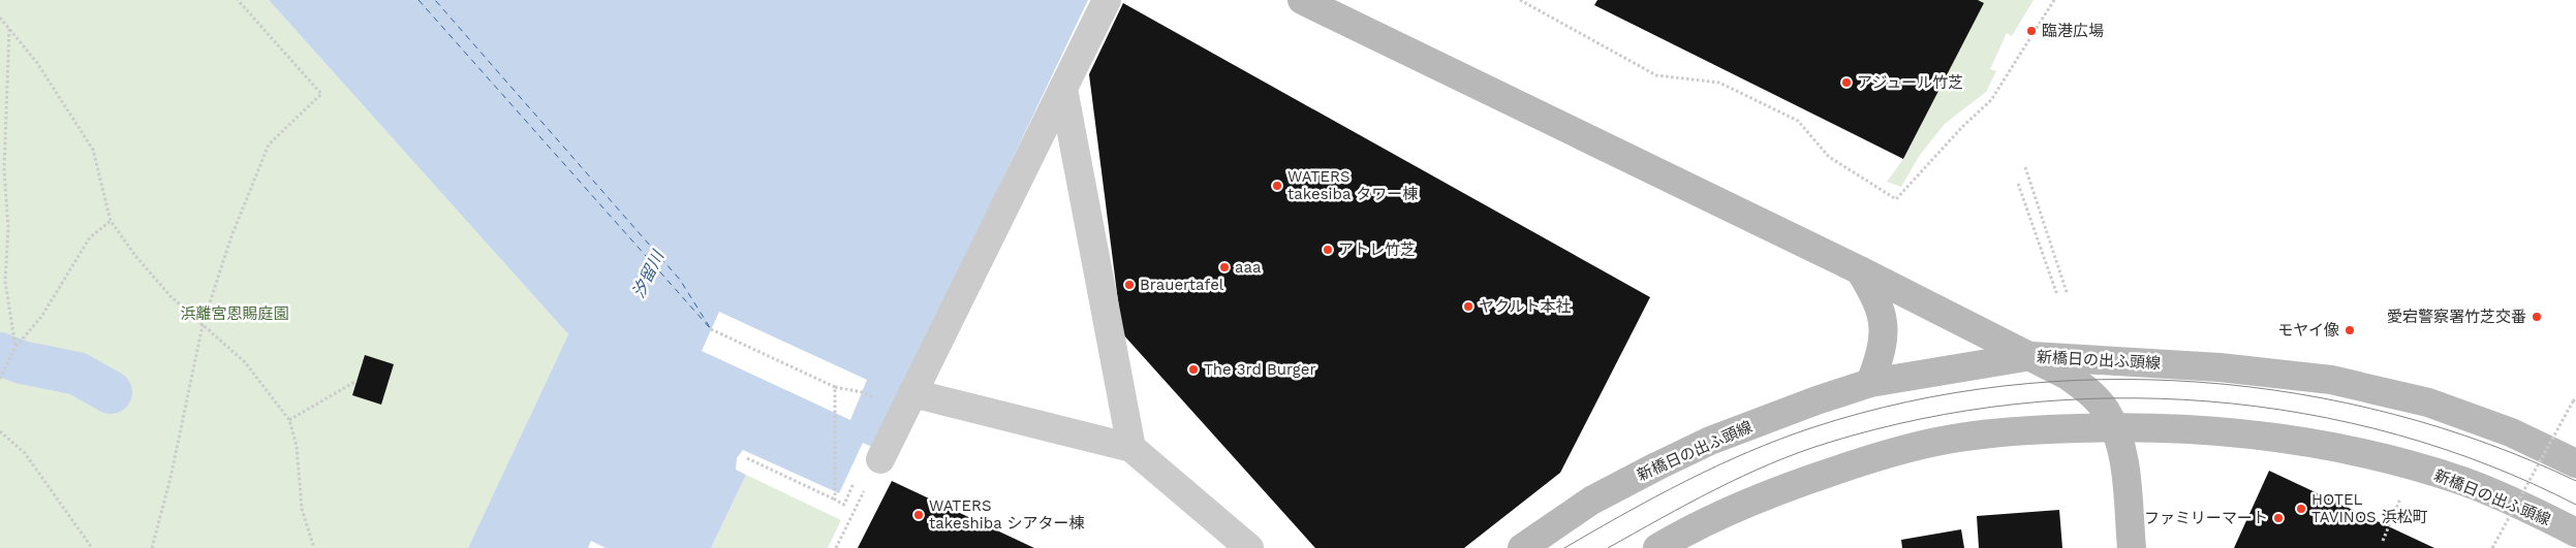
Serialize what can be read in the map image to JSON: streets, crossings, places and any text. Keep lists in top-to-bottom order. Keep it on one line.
{"streets":{"main road":["新橋日の出ふ頭線"]},"water":["汐留川"],"parks":["浜離宮恩賜庭園"],"places":["臨港広場","アジュール竹芝","WATERS takesiba タワー棟","アトレ竹芝","aaa","Brauertafel","ヤクルト本社","愛宕警察署竹芝交番","モヤイ像","The 3rd Burger","HOTEL TAVINOS 浜松町","WATERS takeshiba シアター棟","ファミリーマート"]}
